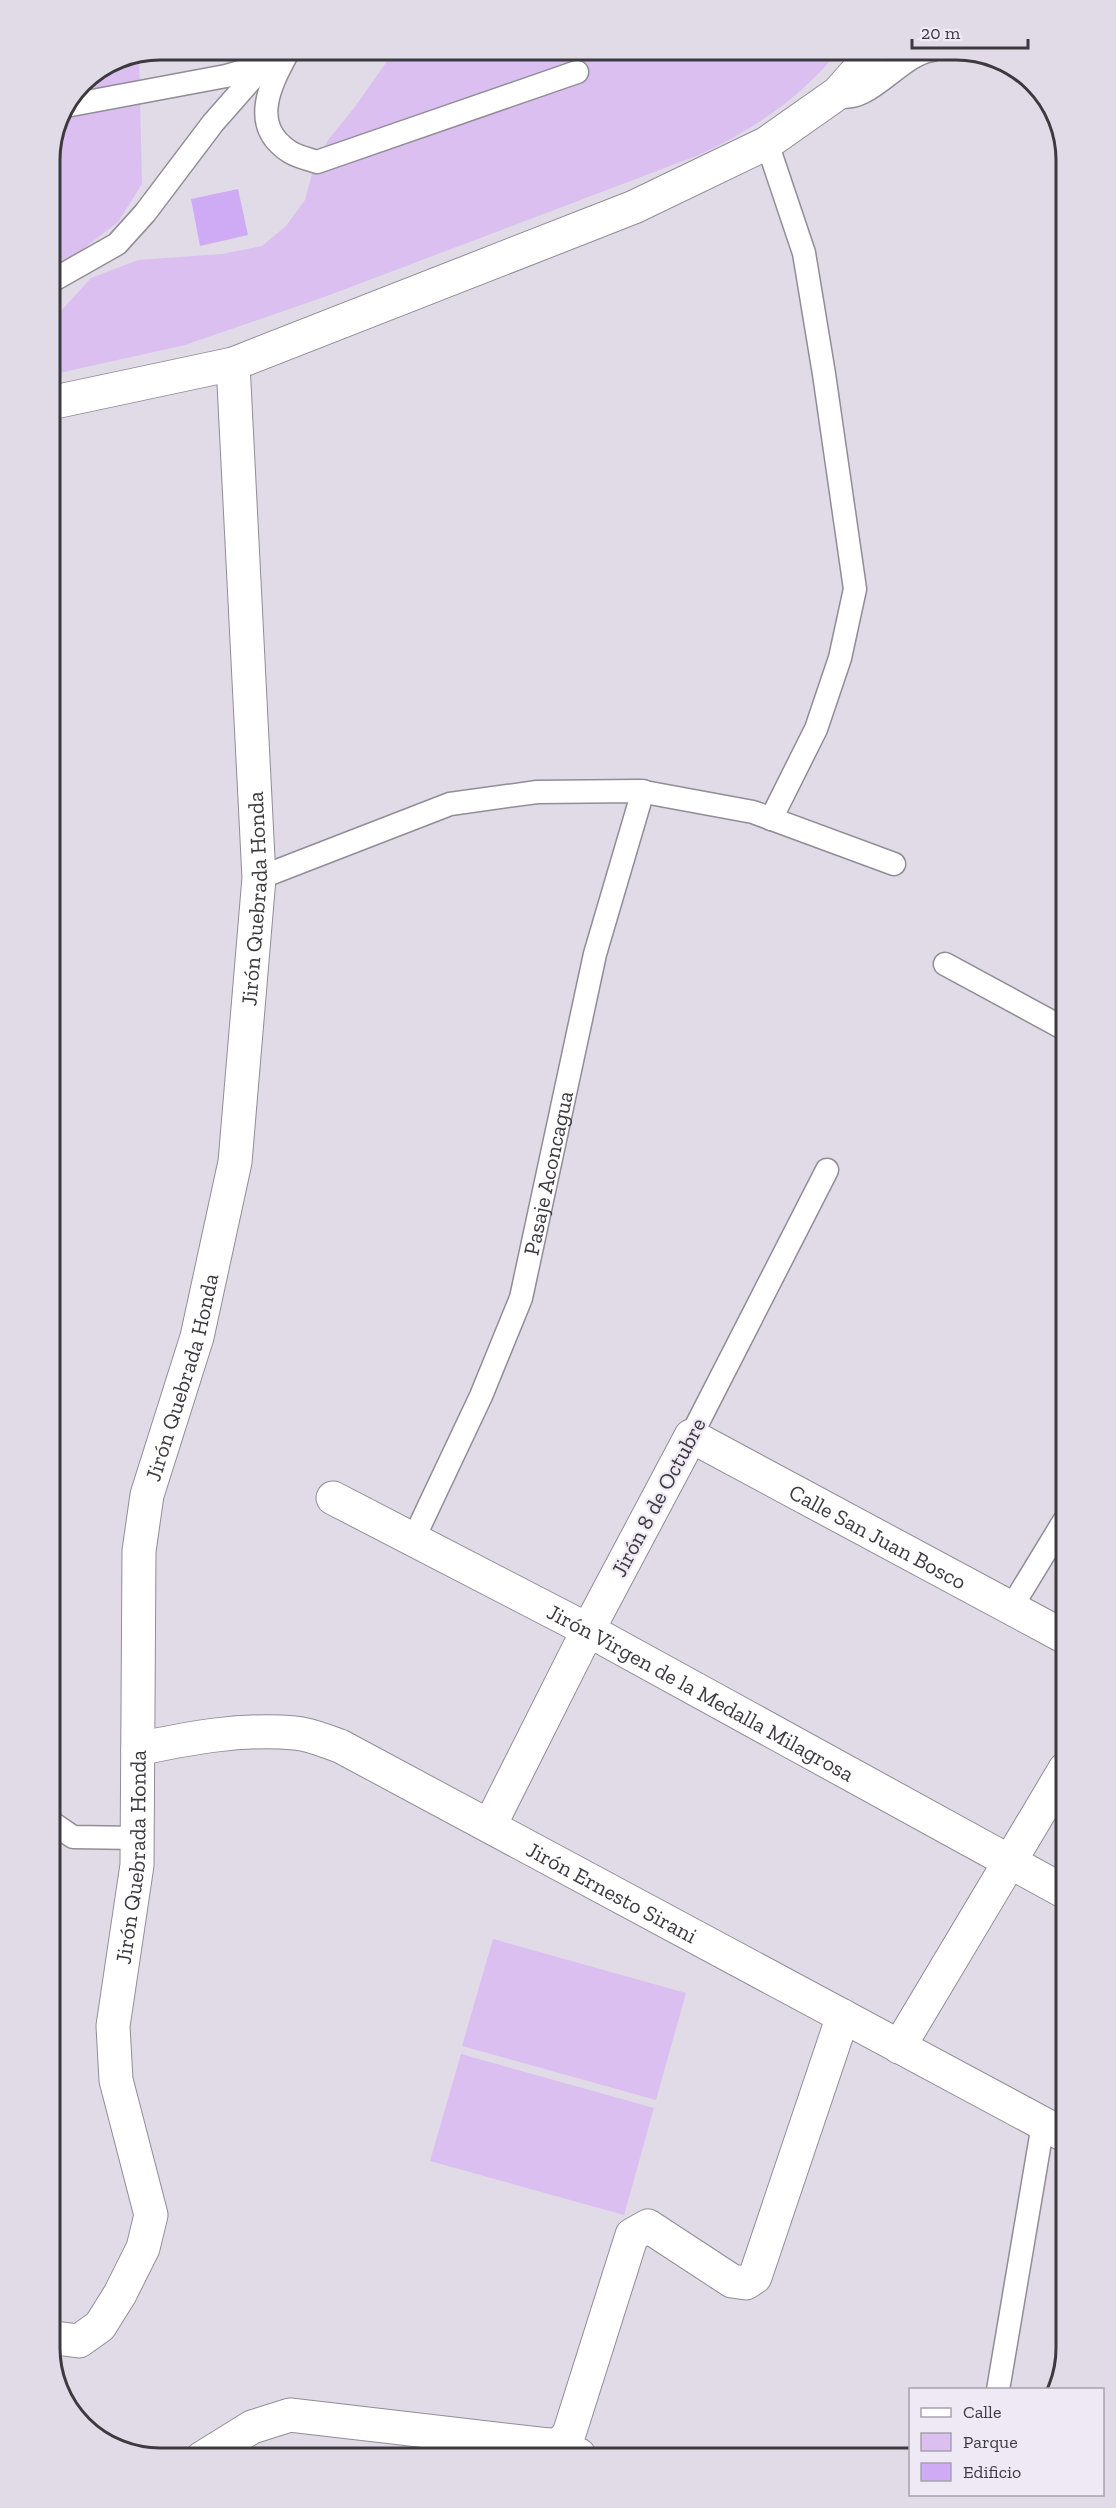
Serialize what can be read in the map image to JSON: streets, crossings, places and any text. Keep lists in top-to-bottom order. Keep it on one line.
{"streets":{"street":["Jirón Quebrada Honda","Jirón 8 de Octubre","Calle San Juan Bosco","Jirón Virgen de la Medalla Milagrosa","Jirón Ernesto Sirani"],"lane":["Pasaje Aconcagua"]},"crossings":[["Jirón Quebrada Honda","Jirón Ernesto Sirani"],["Pasaje Aconcagua","Jirón Virgen de la Medalla Milagrosa"],["Jirón 8 de Octubre","Calle San Juan Bosco"],["Jirón 8 de Octubre","Jirón Virgen de la Medalla Milagrosa"],["Jirón 8 de Octubre","Jirón Ernesto Sirani"]],"legend":["Calle","Parque","Edificio"],"scale_bar":"20 m"}
